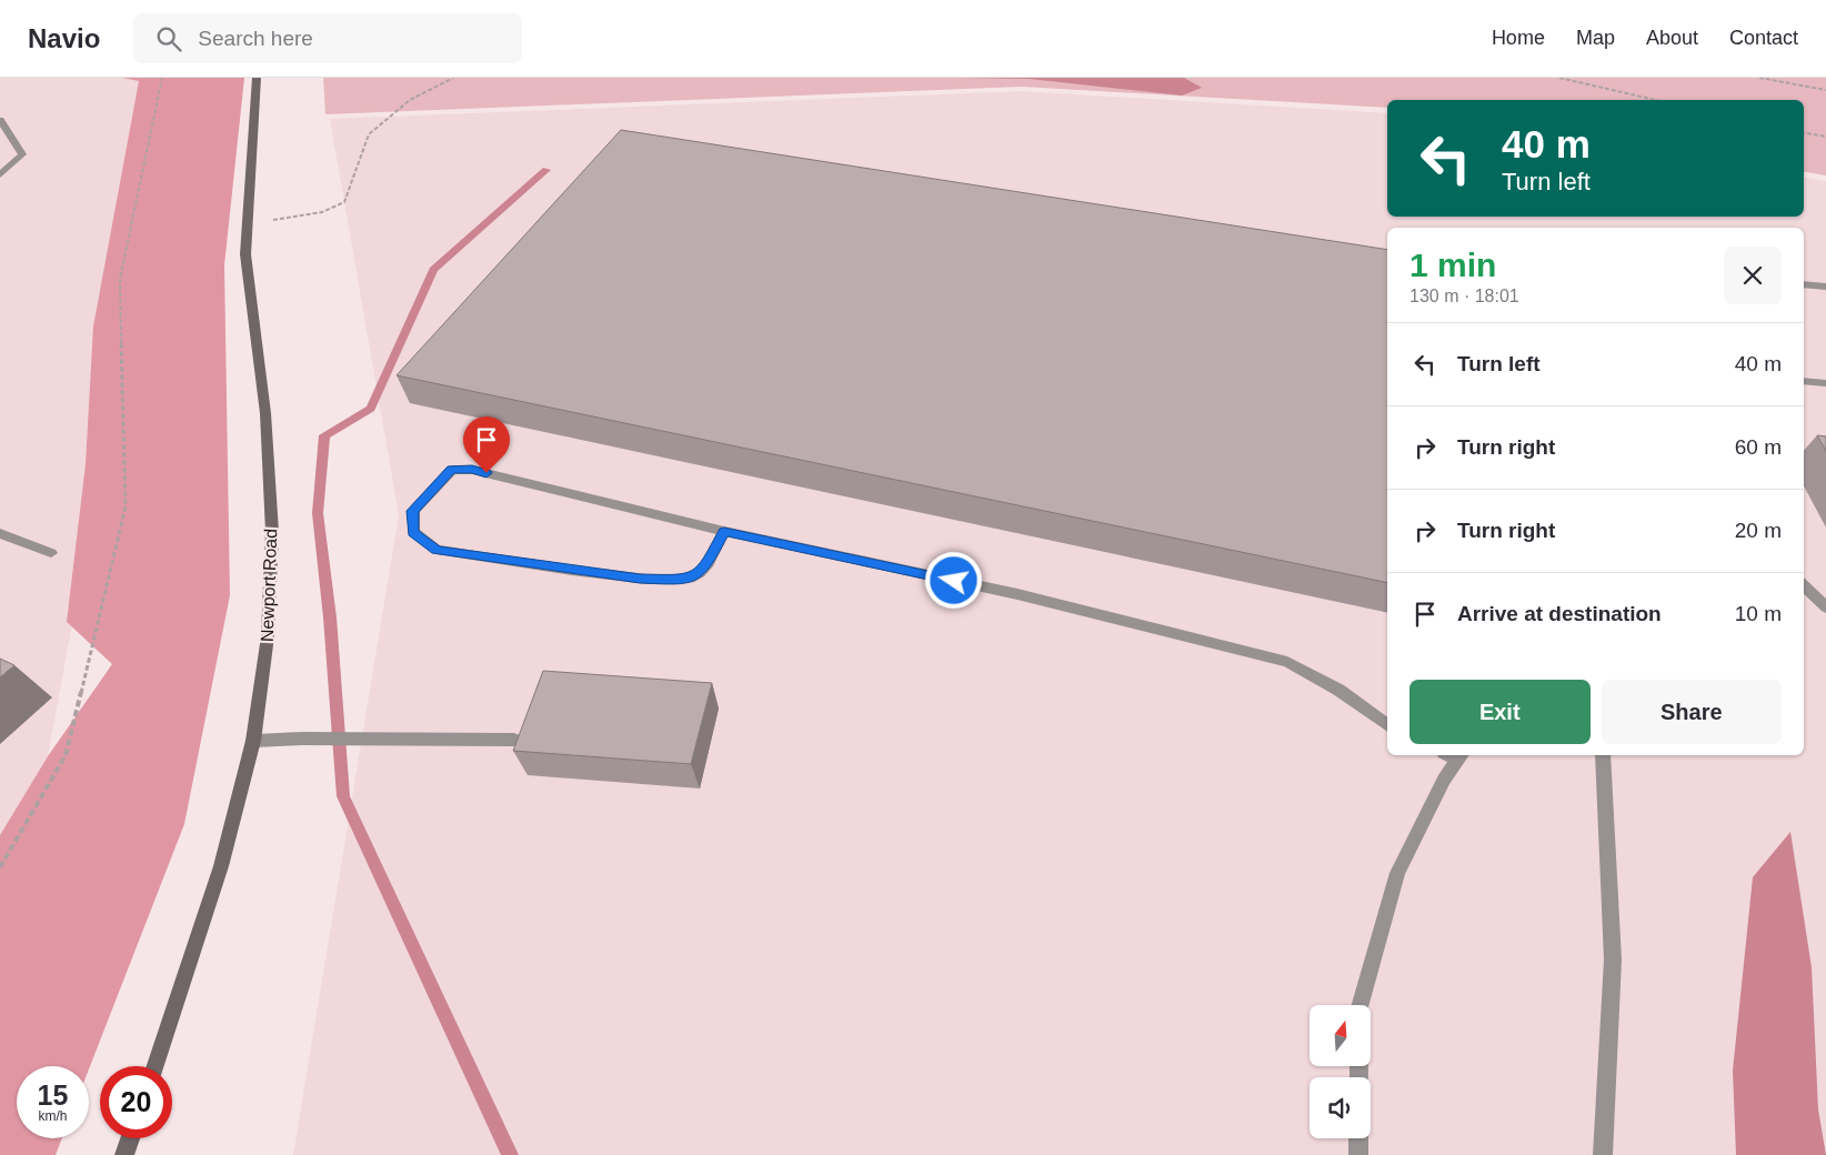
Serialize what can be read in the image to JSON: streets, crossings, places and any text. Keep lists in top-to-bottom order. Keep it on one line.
{"streets":{"street":["Newport Road"]},"north":"top","page":{"header":"Navio","search":"Search here","nav":["Home","Map","About","Contact"],"turn":["40 m","Turn left"],"heading":["1 min","130 m · 18:01"],"list":[{"name":"Turn left","value":"40 m"},{"name":"Turn right","value":"60 m"},{"name":"Turn right","value":"20 m"},{"name":"Arrive at destination","value":"10 m"}],"buttons":["Exit","Share"],"speed":"15 km/h","limit":"20"}}
